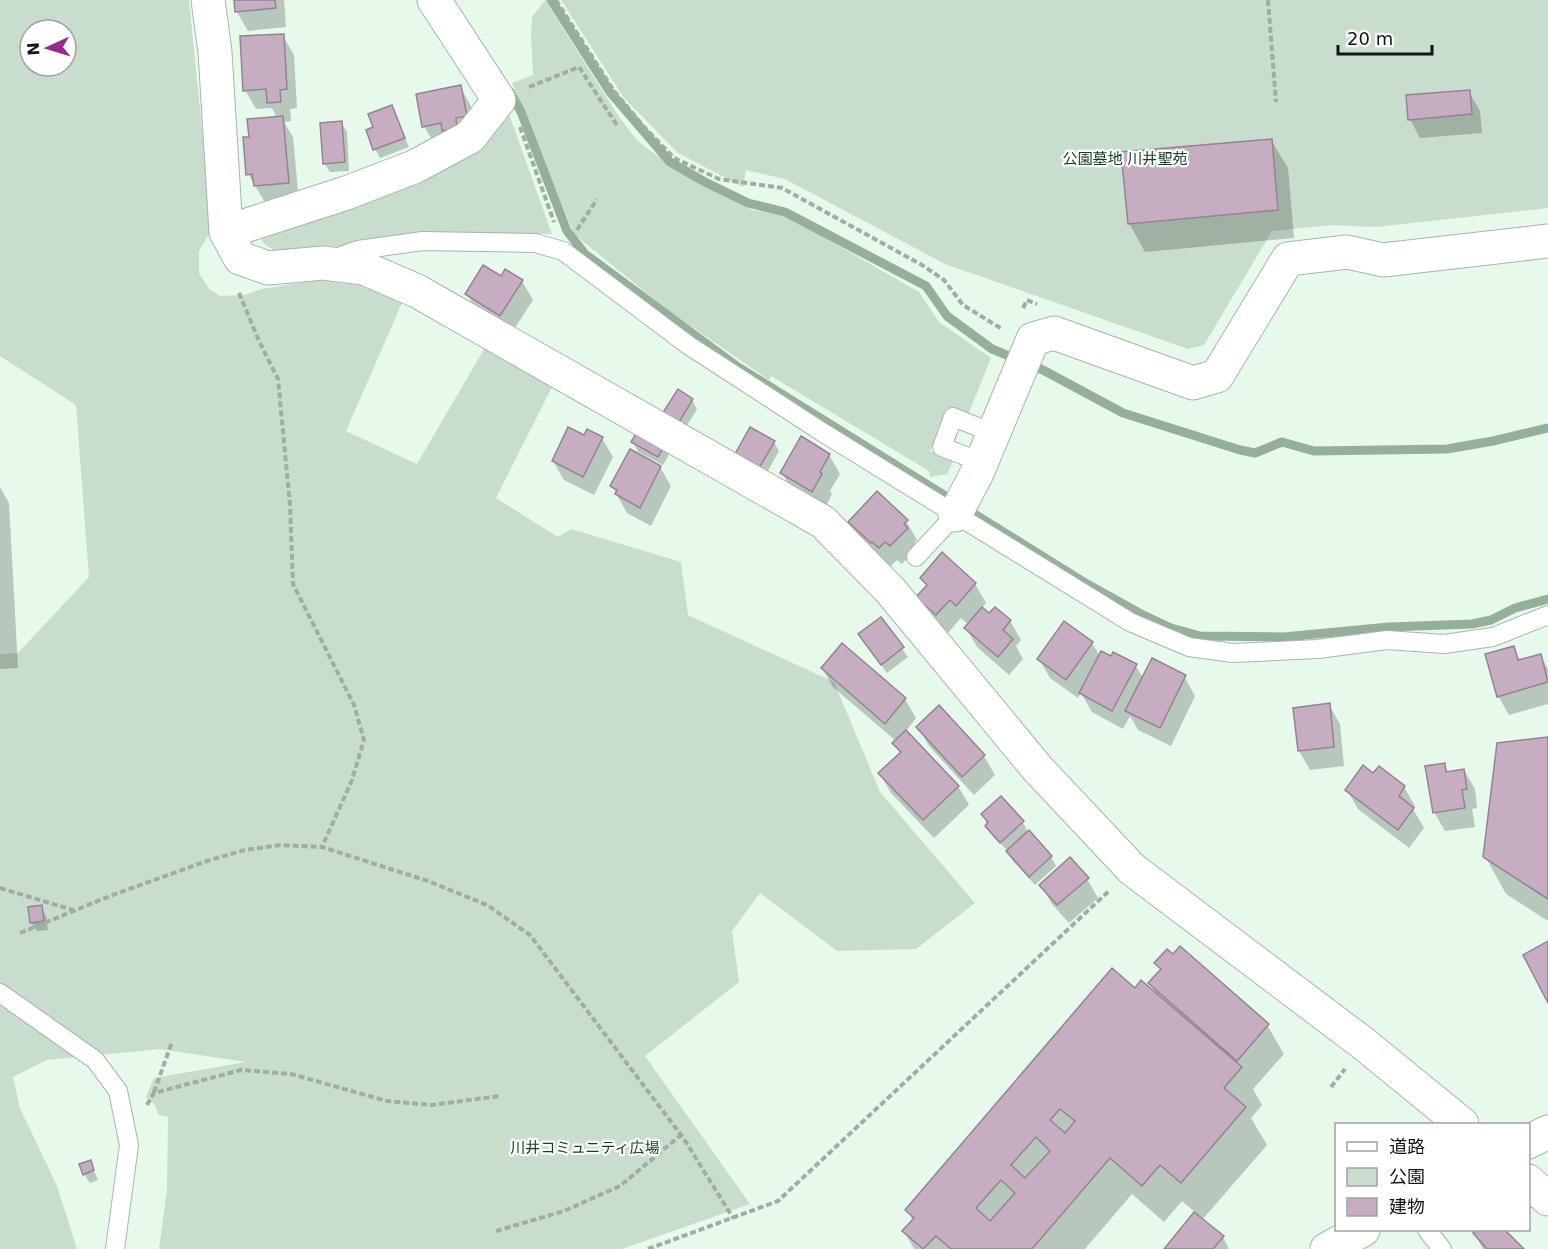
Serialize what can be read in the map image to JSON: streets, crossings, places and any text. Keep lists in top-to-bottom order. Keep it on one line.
{"parks":["公園墓地 川井聖苑","川井コミュニティ広場"],"legend":["道路","公園","建物"],"scale_bar":"20 m","north":"left"}
